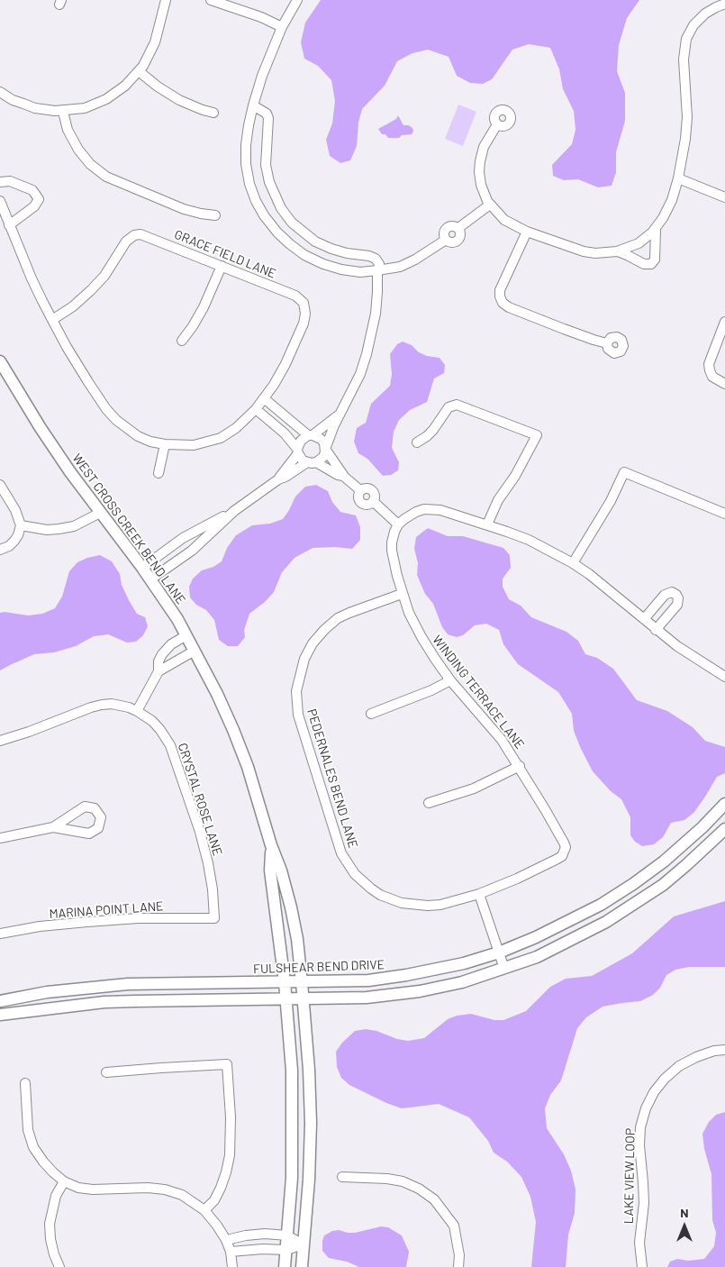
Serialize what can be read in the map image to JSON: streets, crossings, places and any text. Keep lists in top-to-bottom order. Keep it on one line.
{"streets":{"main road":["WEST CROSS CREEK BEND LANE","FULSHEAR BEND DRIVE"],"street":["GRACE FIELD LANE","WINDING TERRACE LANE","PEDERNALES BEND LANE","CRYSTAL ROSE LANE","MARINA POINT LANE","LAKE VIEW LOOP"]},"crossings":[["WEST CROSS CREEK BEND LANE","FULSHEAR BEND DRIVE"],["WINDING TERRACE LANE","PEDERNALES BEND LANE"],["CRYSTAL ROSE LANE","MARINA POINT LANE"]],"north":"top"}
